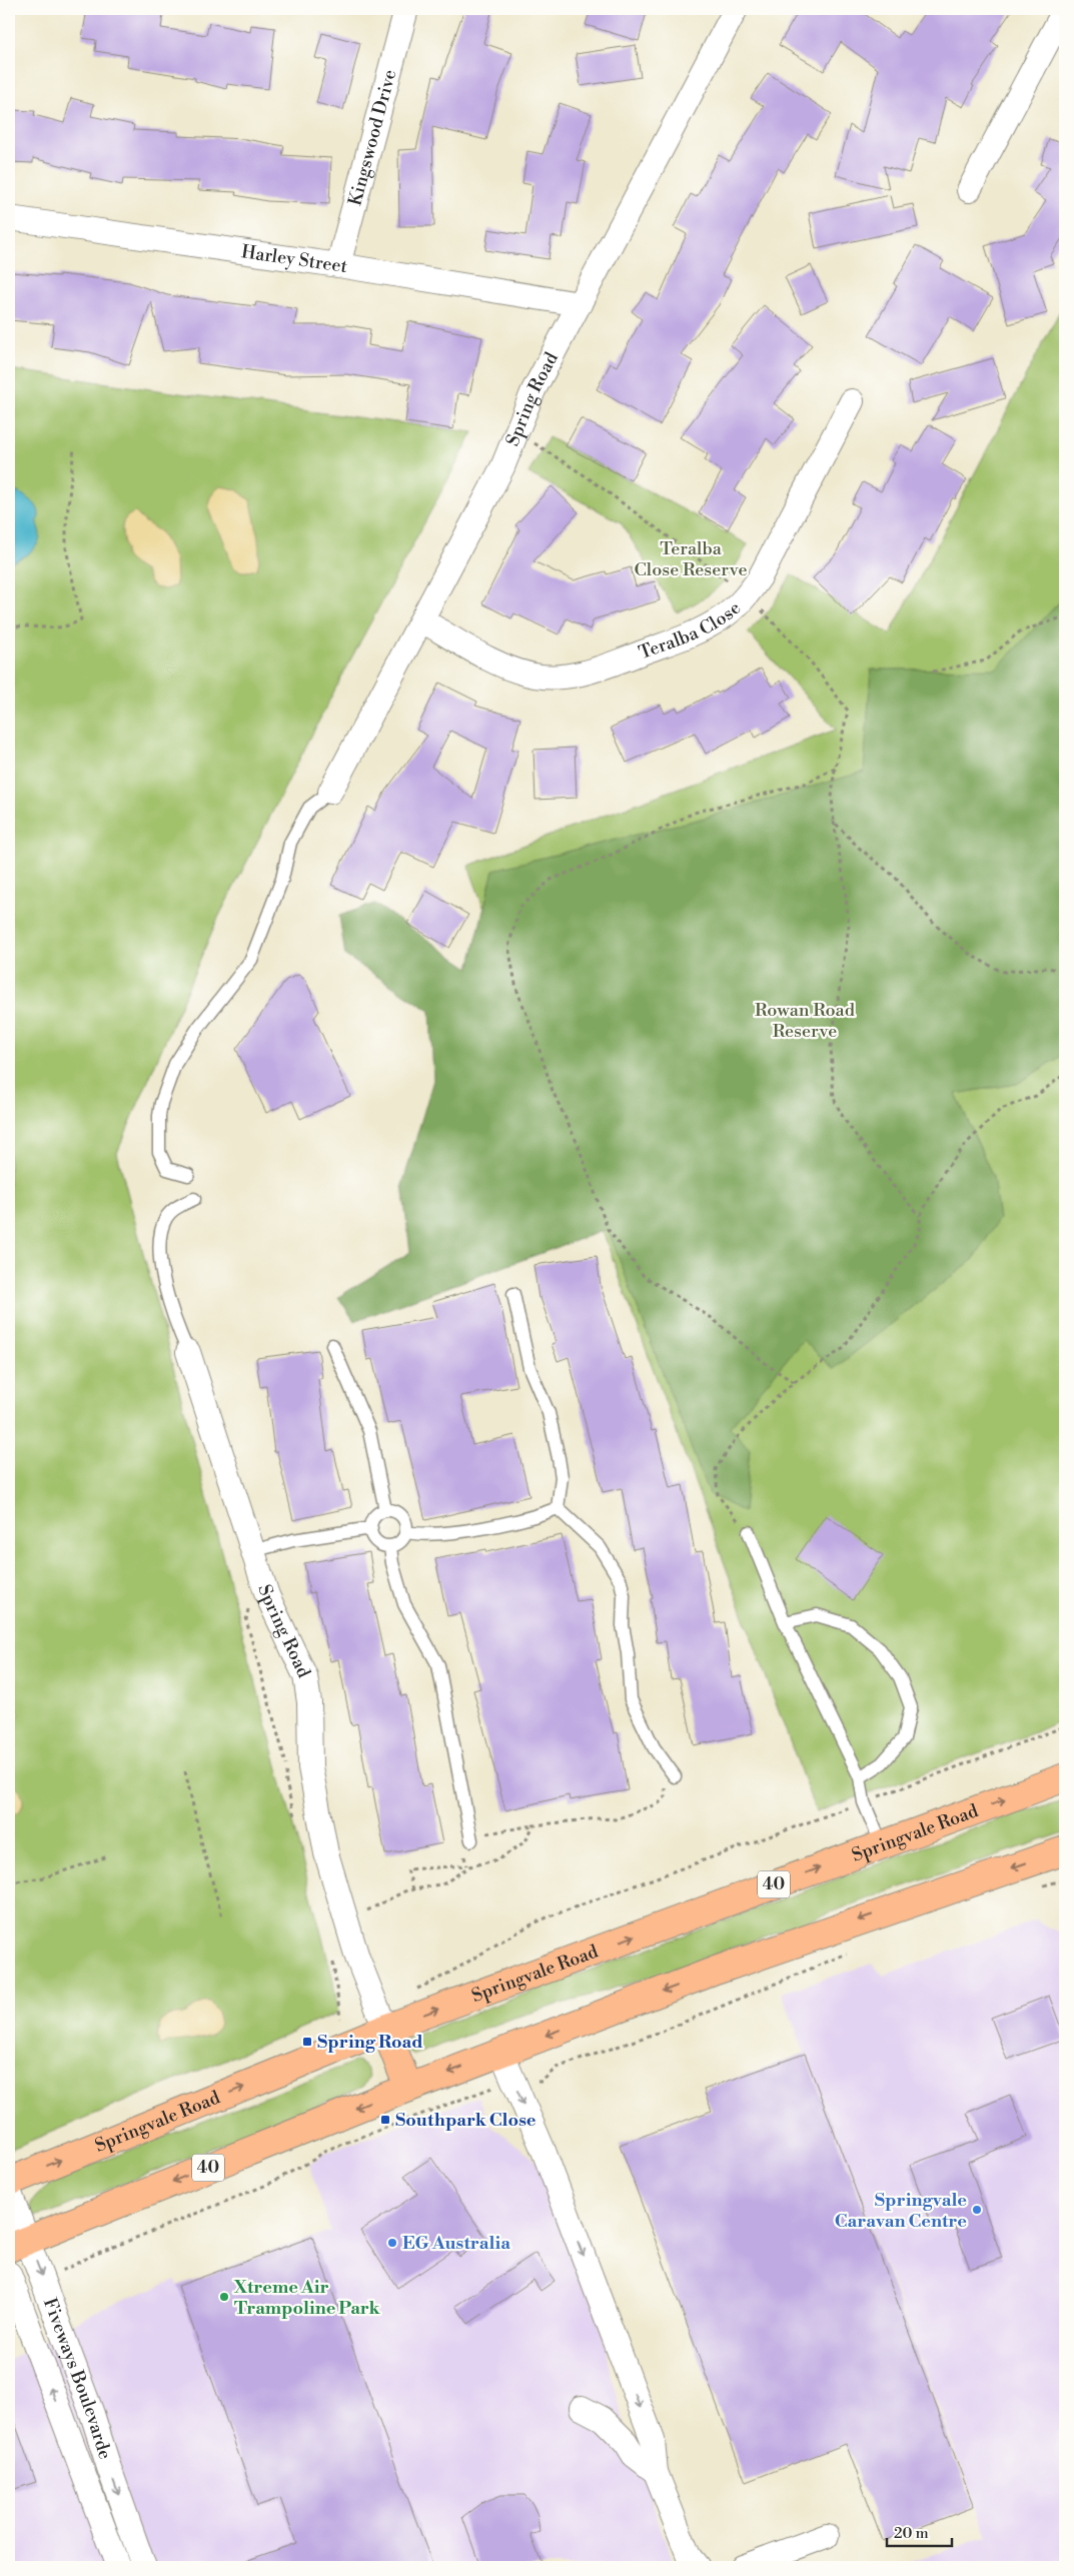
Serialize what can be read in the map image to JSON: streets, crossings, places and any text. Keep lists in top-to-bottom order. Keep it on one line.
{"streets":{"highway":["Springvale Road","40"],"street":["Kingswood Drive","Harley Street","Spring Road","Teralba Close","Fiveways Boulevarde"]},"crossings":[["Kingswood Drive","Harley Street"],["Harley Street","Spring Road"],["Spring Road","Teralba Close"],["Spring Road","Springvale Road"],["40","Fiveways Boulevarde"]],"parks":["Teralba Close Reserve","Rowan Road Reserve"],"places":{"transit":["Spring Road","Southpark Close"],"other":["Springvale Caravan Centre","EG Australia","Xtreme Air Trampoline Park"]},"scale_bar":"20 m"}
